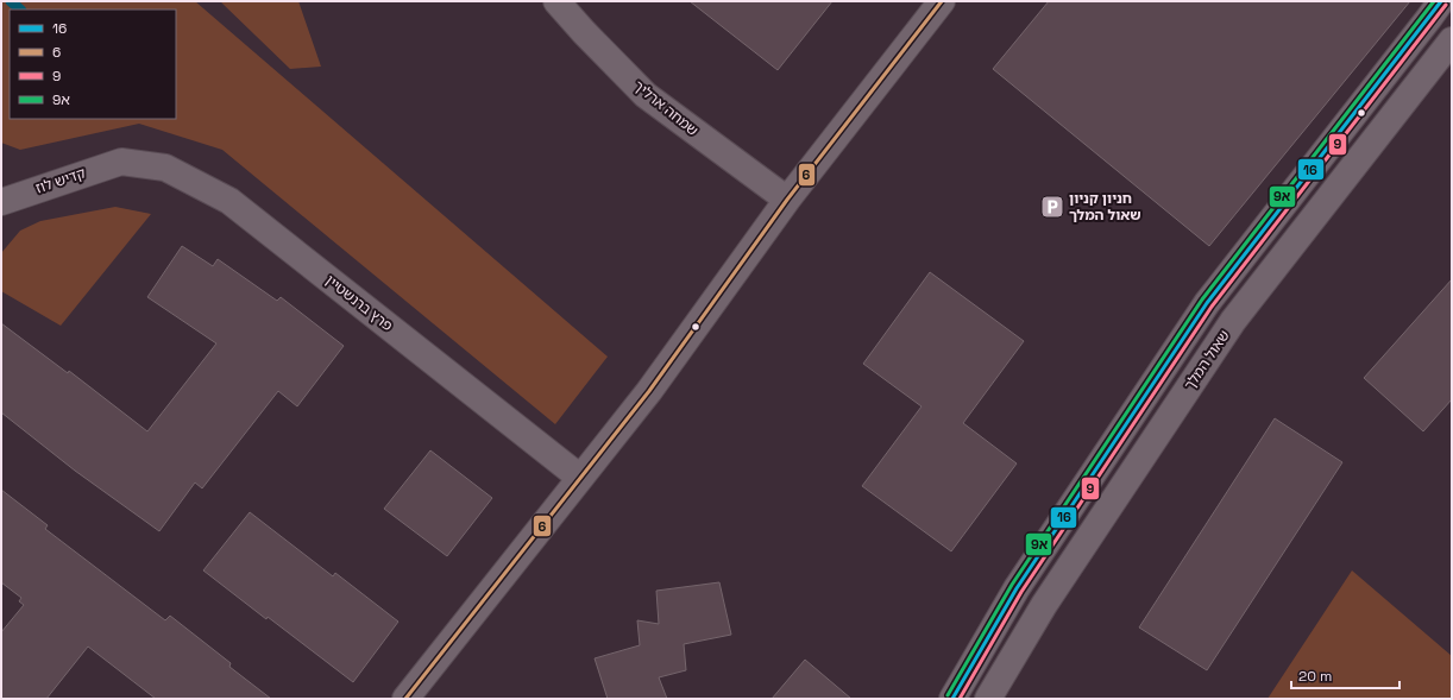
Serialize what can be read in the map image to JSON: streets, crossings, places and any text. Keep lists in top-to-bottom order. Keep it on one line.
{"streets":{"street":["שמחה ארליך","קדיש לוז","פרץ ברנשטיין","שאול המלך"]},"crossings":[["קדיש לוז","פרץ ברנשטיין"]],"places":{"parking":["חניון קניון שאול המלך"]},"lines":["transit line 16","transit line 6","transit line 9א","transit line 9"],"legend":["16","6","9","9א"],"scale_bar":"20 m"}
